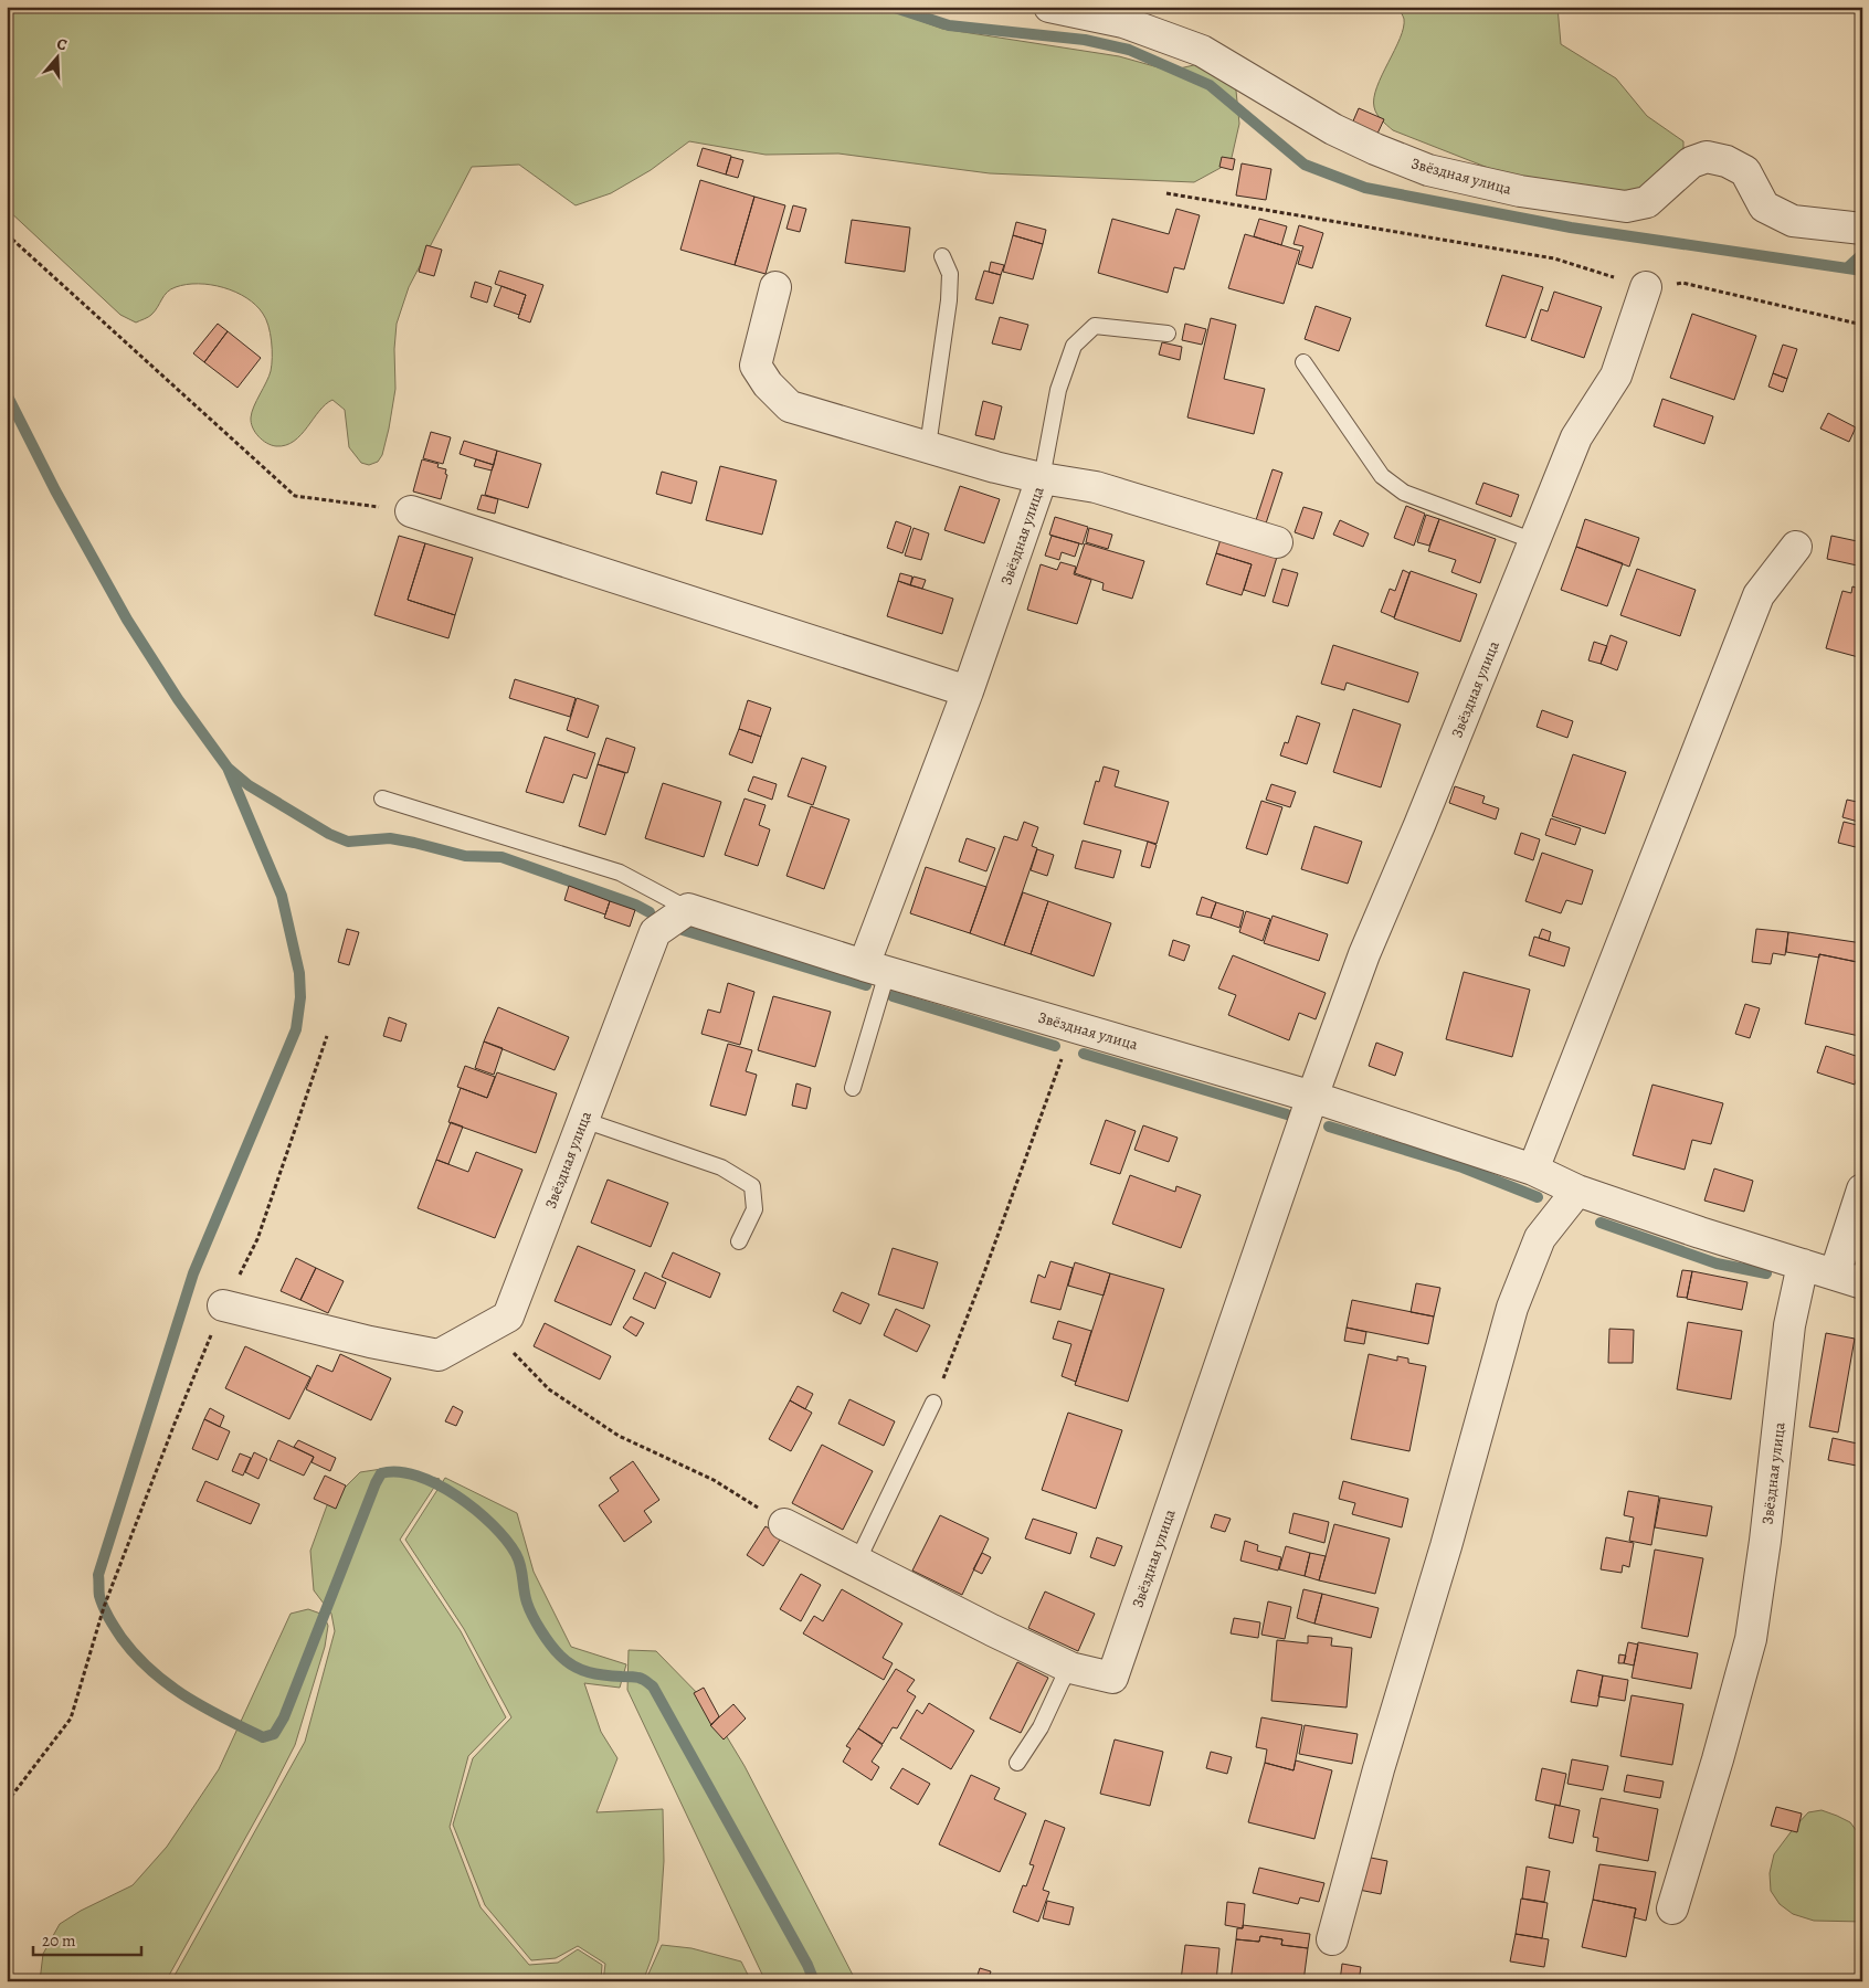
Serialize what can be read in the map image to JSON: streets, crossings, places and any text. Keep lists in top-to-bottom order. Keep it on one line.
{"streets":{"street":["Звёздная улица"]},"scale_bar":"20 m","north":"top"}
